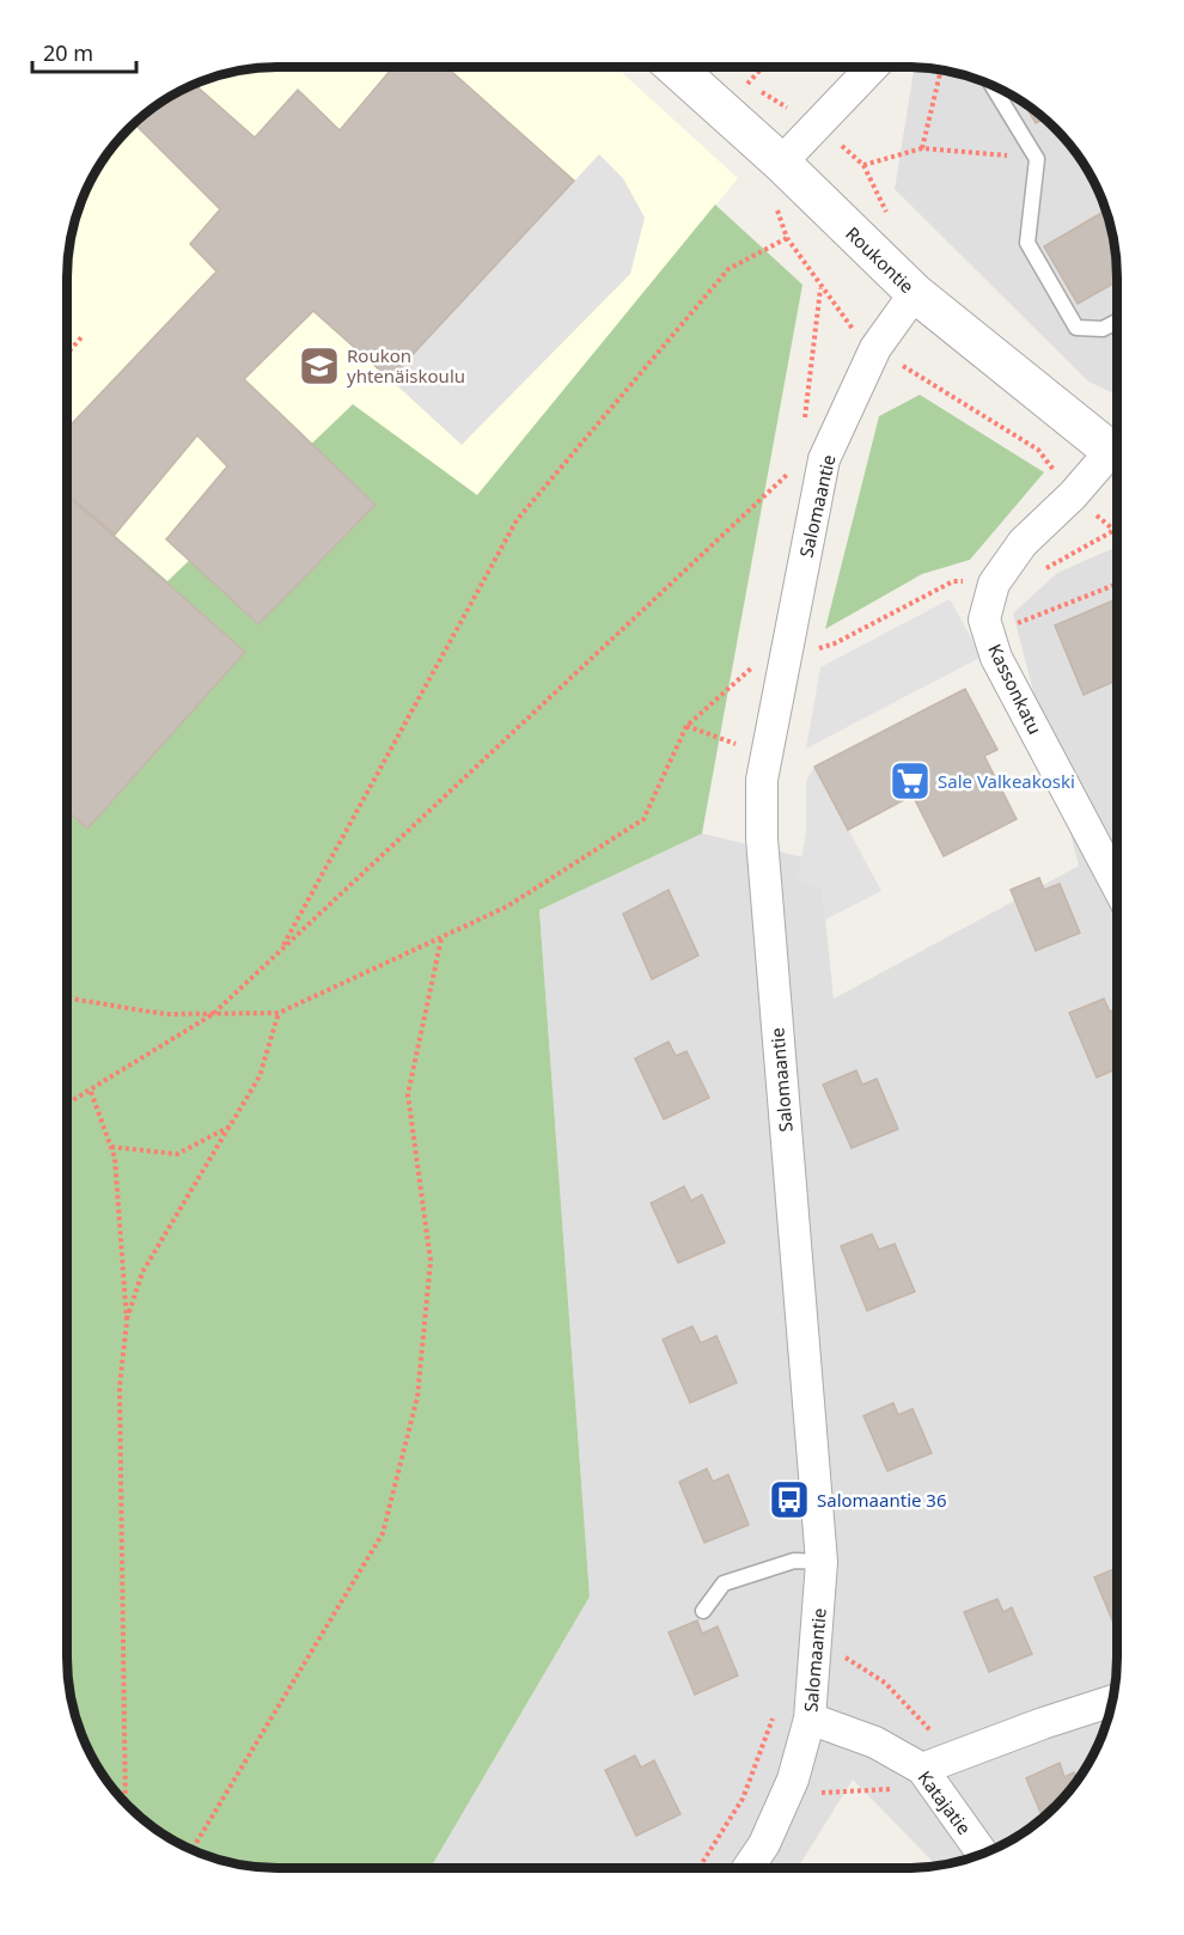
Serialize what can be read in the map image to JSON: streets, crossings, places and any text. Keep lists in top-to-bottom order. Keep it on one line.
{"streets":{"street":["Roukontie","Salomaantie","Kassonkatu","Katajatie"]},"crossings":[["Roukontie","Salomaantie"],["Salomaantie","Katajatie"]],"places":{"school or university":["Roukon yhtenäiskoulu"],"supermarket":["Sale Valkeakoski"],"bus stop":["Salomaantie 36"]},"scale_bar":"20 m"}
